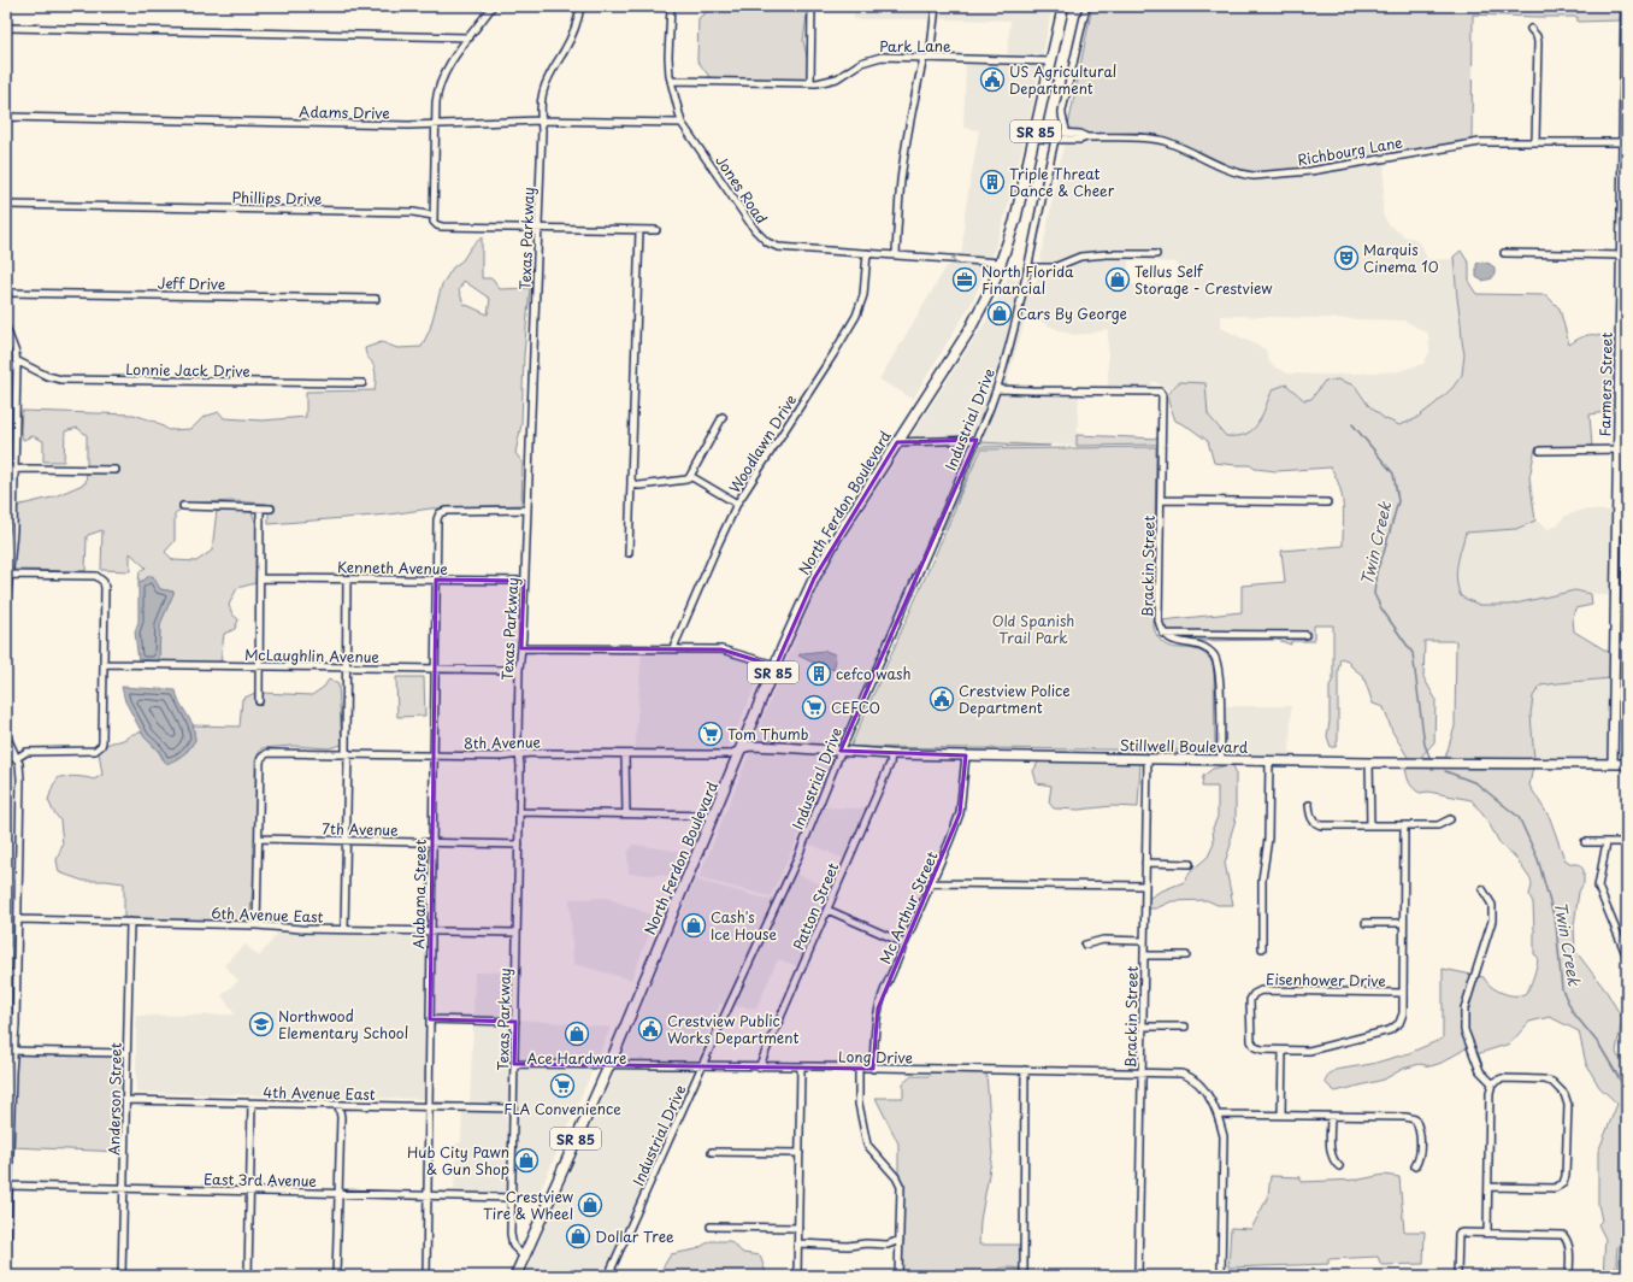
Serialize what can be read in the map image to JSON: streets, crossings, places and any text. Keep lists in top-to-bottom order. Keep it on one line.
{"streets":{"main road":["SR 85","North Ferdon Boulevard"],"street":["Park Lane","Adams Drive","Richbourg Lane","Jones Road","Phillips Drive","Texas Parkway","Jeff Drive","Lonnie Jack Drive","Farmers Street","Industrial Drive","Woodlawn Drive","Brackin Street","Kenneth Avenue","McLaughlin Avenue","8th Avenue","Stillwell Boulevard","7th Avenue","Alabama Street","Patton Street","Mc Arthur Street","6th Avenue East","Eisenhower Drive","Long Drive","4th Avenue East","Anderson Street","East 3rd Avenue"]},"crossings":[["Park Lane","Jones Road"],["Park Lane","North Ferdon Boulevard"],["Adams Drive","Jones Road"],["Adams Drive","Texas Parkway"],["Richbourg Lane","Farmers Street"],["Richbourg Lane","Industrial Drive"],["Richbourg Lane","North Ferdon Boulevard"],["Jones Road","Woodlawn Drive"],["Jones Road","North Ferdon Boulevard"],["Texas Parkway","North Ferdon Boulevard"],["Texas Parkway","Kenneth Avenue"],["Texas Parkway","McLaughlin Avenue"],["Texas Parkway","8th Avenue"],["Texas Parkway","7th Avenue"],["Texas Parkway","Alabama Street"],["Texas Parkway","6th Avenue East"],["Texas Parkway","Long Drive"],["Texas Parkway","4th Avenue East"],["Texas Parkway","East 3rd Avenue"],["Farmers Street","Stillwell Boulevard"],["Industrial Drive","Brackin Street"],["Industrial Drive","Stillwell Boulevard"],["Industrial Drive","Long Drive"],["North Ferdon Boulevard","8th Avenue"],["North Ferdon Boulevard","Stillwell Boulevard"],["North Ferdon Boulevard","Long Drive"],["Brackin Street","Stillwell Boulevard"],["Brackin Street","Long Drive"],["Kenneth Avenue","Alabama Street"],["McLaughlin Avenue","Alabama Street"],["8th Avenue","Stillwell Boulevard"],["8th Avenue","7th Avenue"],["8th Avenue","Alabama Street"],["Stillwell Boulevard","Patton Street"],["Stillwell Boulevard","Mc Arthur Street"],["7th Avenue","Alabama Street"],["Alabama Street","6th Avenue East"],["Alabama Street","4th Avenue East"],["Alabama Street","East 3rd Avenue"],["Patton Street","Long Drive"],["Mc Arthur Street","Long Drive"],["6th Avenue East","Anderson Street"],["4th Avenue East","Anderson Street"],["Anderson Street","East 3rd Avenue"]],"water":["Twin Creek"],"parks":["Old Spanish Trail Park"],"places":{"public building":["US Agricultural Department","Crestview Police Department","Crestview Public Works Department"],"building":["Triple Threat Dance & Cheer","cefco wash"],"theatre":["Marquis Cinema 10"],"office":["North Florida Financial"],"shop":["Tellus Self Storage - Crestview","Cars By George","Cash's Ice House","Ace Hardware","Hub City Pawn & Gun Shop","Crestview Tire & Wheel","Dollar Tree"],"supermarket":["CEFCO","Tom Thumb","FLA Convenience"],"school or university":["Northwood Elementary School"]}}
